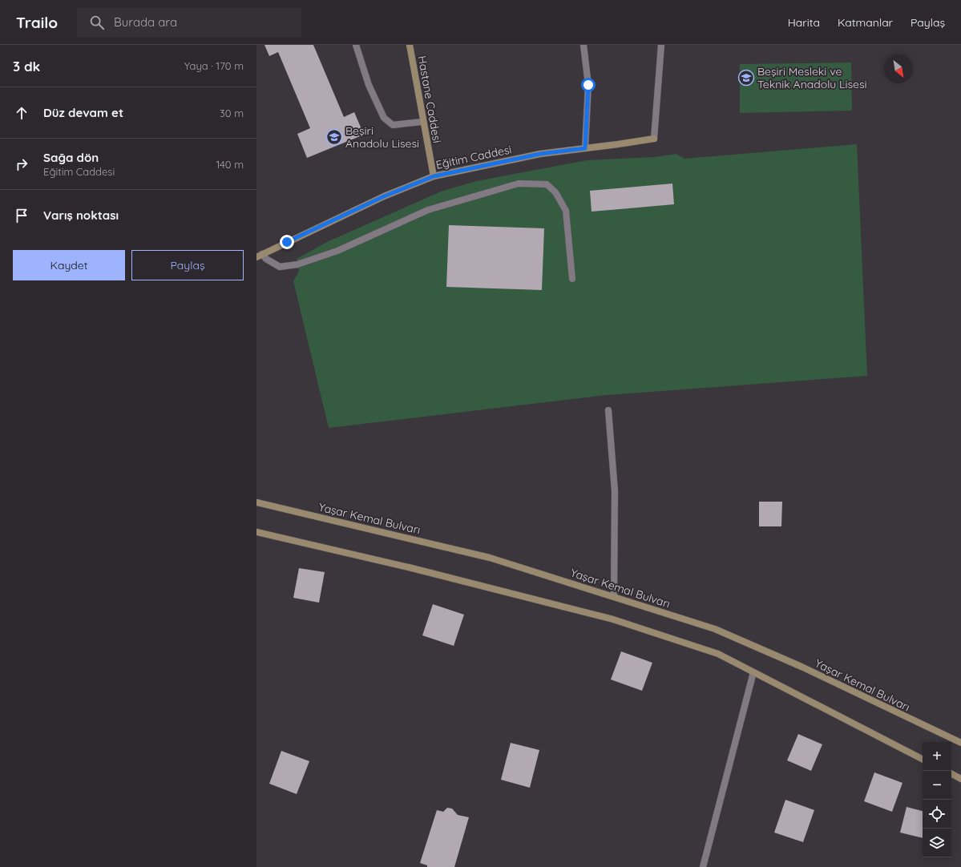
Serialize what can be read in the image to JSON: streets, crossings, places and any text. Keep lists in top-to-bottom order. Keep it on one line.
{"streets":{"main road":["Hastane Caddesi","Eğitim Caddesi","Yaşar Kemal Bulvarı"]},"crossings":[["Hastane Caddesi","Eğitim Caddesi"]],"places":{"school or university":["Beşiri Mesleki ve Teknik Anadolu Lisesi","Beşiri Anadolu Lisesi"]},"north":"bottom right","page":{"header":"Trailo","search":"Burada ara","nav":["Harita","Katmanlar","Paylaş"],"heading":["3 dk","Yaya · 170 m"],"list":[["Düz devam et","30 m"],["Sağa dön","Eğitim Caddesi","140 m"],"Varış noktası"],"buttons":["Kaydet","Paylaş"],"map_buttons":["+","−"]}}
